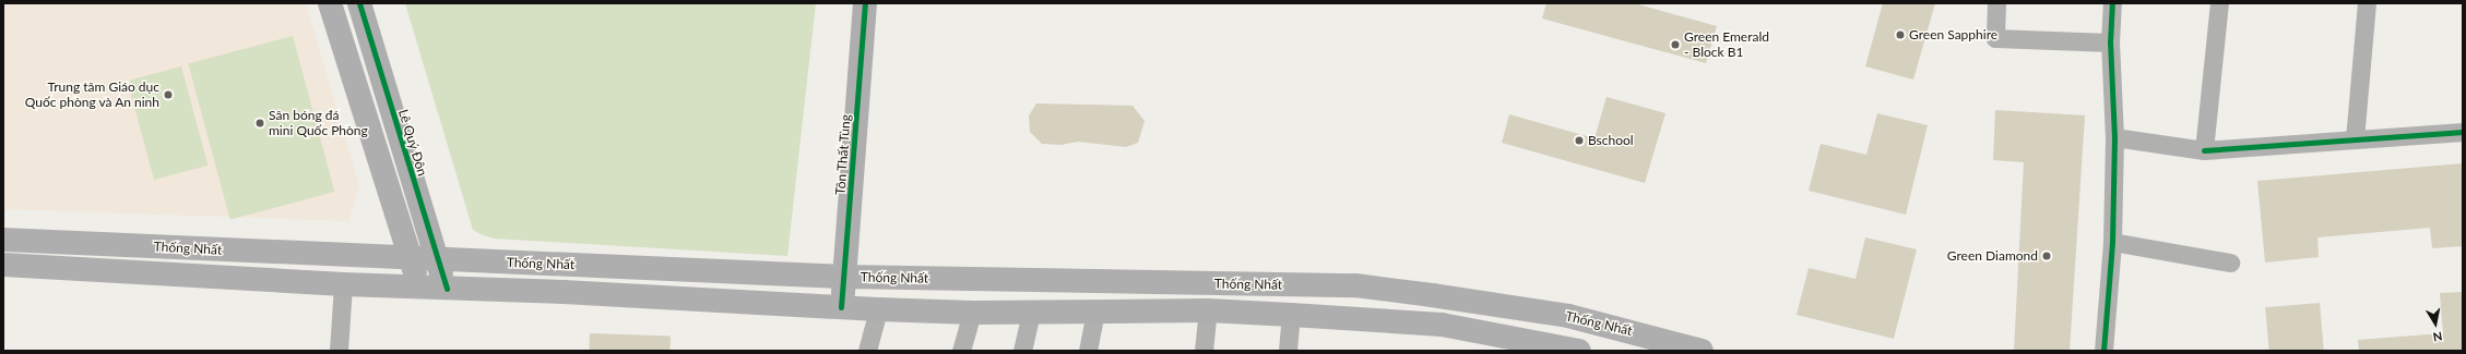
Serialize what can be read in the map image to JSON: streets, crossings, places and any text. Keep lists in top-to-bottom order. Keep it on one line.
{"streets":{"main road":["Lê Quý Đôn","Tôn Thất Tùng","Thống Nhất"]},"crossings":[["Lê Quý Đôn","Thống Nhất"],["Tôn Thất Tùng","Thống Nhất"]],"places":["Green Sapphire","Green Emerald - Block B1","Trung tâm Giáo dục Quốc phòng và An ninh","Sân bóng đá mini Quốc Phòng","Bschool","Green Diamond"],"north":"bottom"}
